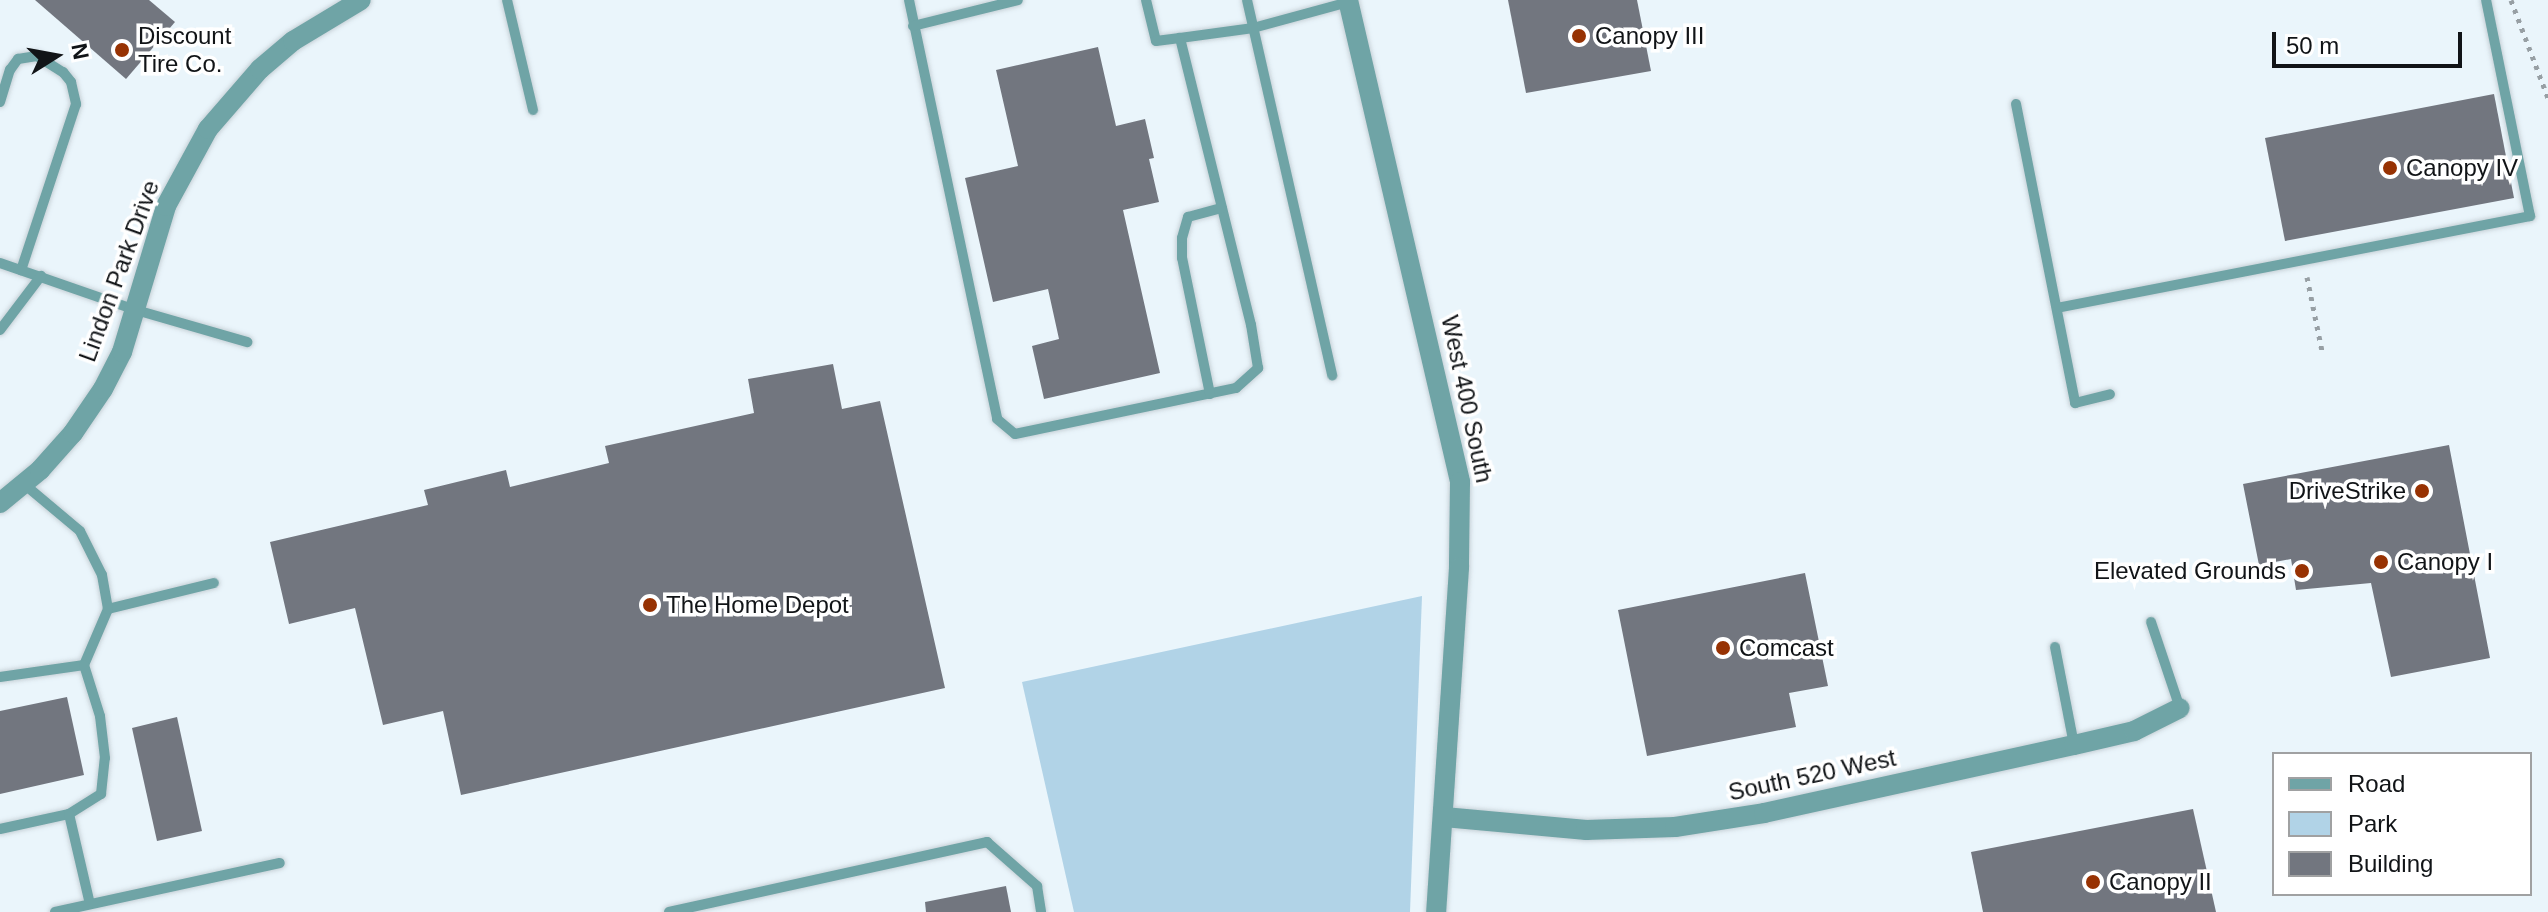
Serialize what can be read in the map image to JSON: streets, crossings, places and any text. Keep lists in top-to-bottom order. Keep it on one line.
{"streets":{"street":["Lindon Park Drive","West 400 South","South 520 West"]},"crossings":[["West 400 South","South 520 West"]],"places":["Canopy III","Discount Tire Co.","Canopy IV","DriveStrike","Canopy I","Elevated Grounds","The Home Depot","Comcast","Canopy II"],"legend":["Road","Park","Building"],"scale_bar":"50 m","north":"right"}
